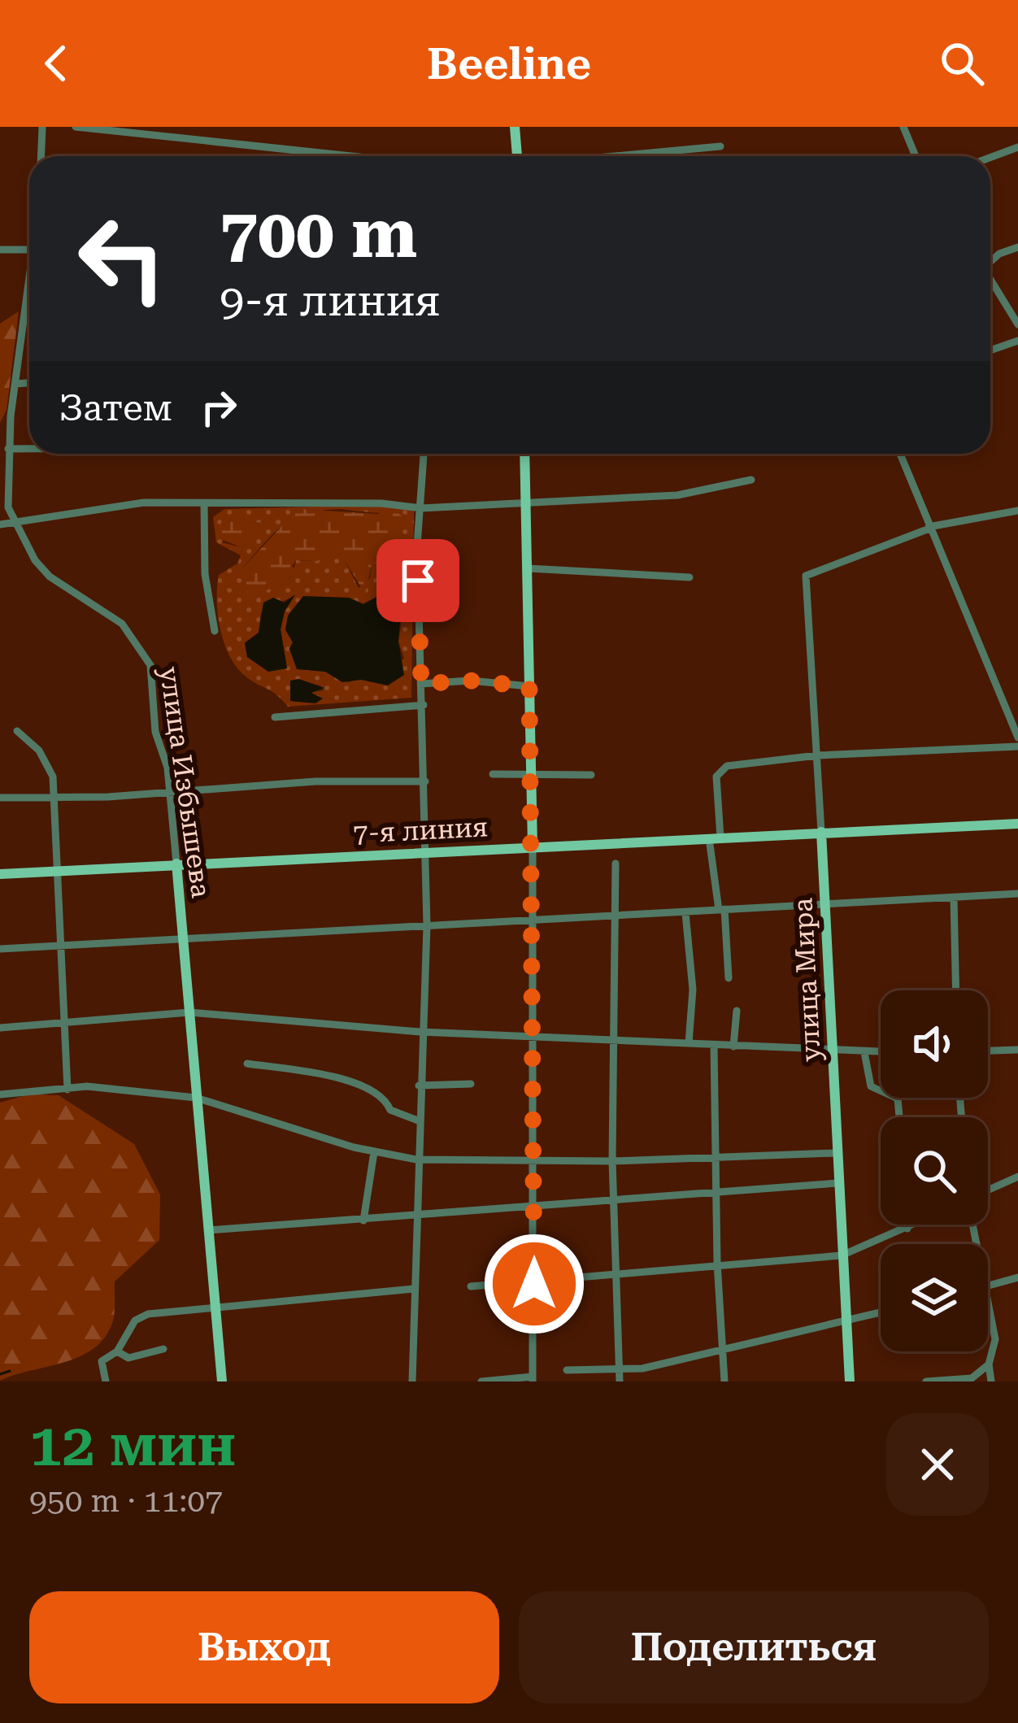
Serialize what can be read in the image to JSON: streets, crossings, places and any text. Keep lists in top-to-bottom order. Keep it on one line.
{"streets":{"main road":["улица Избышева","7-я линия","улица Мира"]},"crossings":[["улица Избышева","7-я линия"],["7-я линия","улица Мира"]],"page":{"header":"Beeline","turn":["700 m","9-я линия"],"then":"Затем","heading":["12 мин","950 m · 11:07"],"buttons":["Выход","Поделиться"]}}
